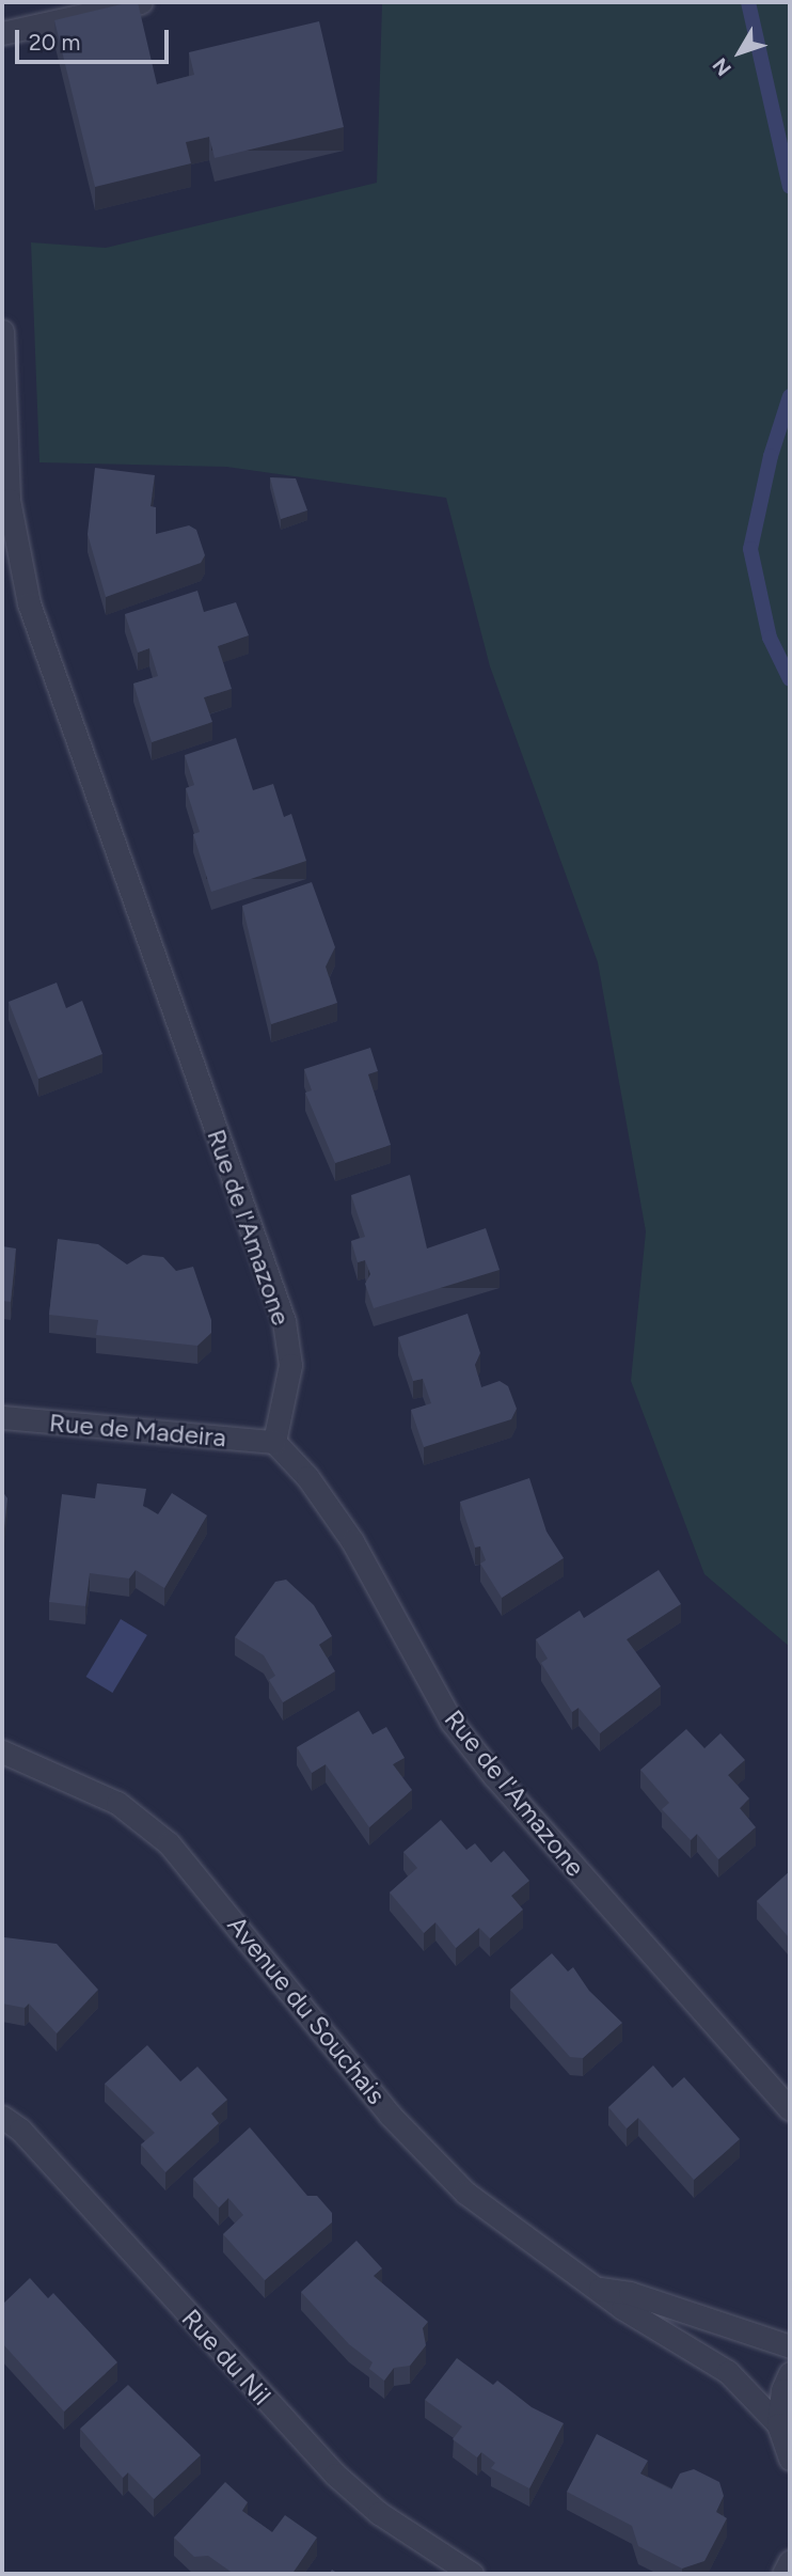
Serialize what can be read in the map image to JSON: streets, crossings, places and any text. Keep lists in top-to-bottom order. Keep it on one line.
{"streets":{"street":["Rue de l'Amazone","Rue de Madeira","Avenue du Souchais","Rue du Nil"]},"crossings":[["Rue de l'Amazone","Rue de Madeira"]],"scale_bar":"20 m","north":"bottom left"}
